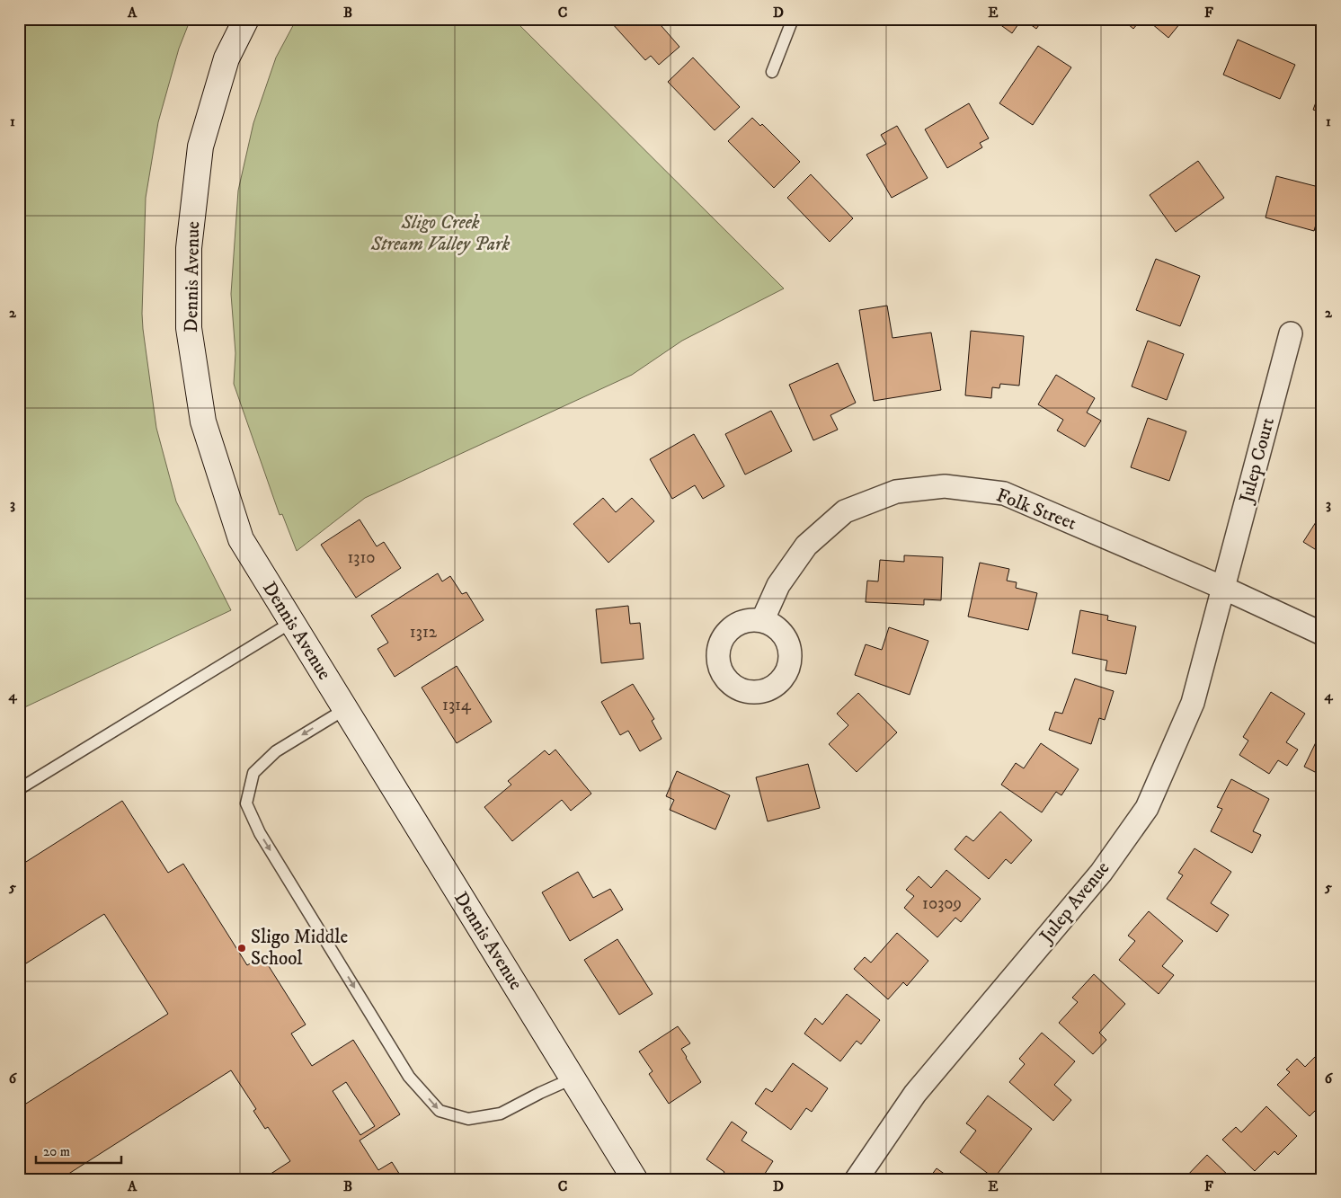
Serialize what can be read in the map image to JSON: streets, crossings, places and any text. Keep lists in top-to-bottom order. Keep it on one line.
{"streets":{"street":["Dennis Avenue","Julep Court","Folk Street","Julep Avenue"]},"crossings":[["Julep Court","Folk Street"],["Julep Court","Julep Avenue"],["Folk Street","Julep Avenue"]],"parks":["Sligo Creek Stream Valley Park"],"places":["Sligo Middle School"],"house_numbers":["1310","1312","1314","10309"],"scale_bar":"20 m","grid":{"columns":["A","B","C","D","E","F"],"rows":["1","2","3","4","5","6"]}}
